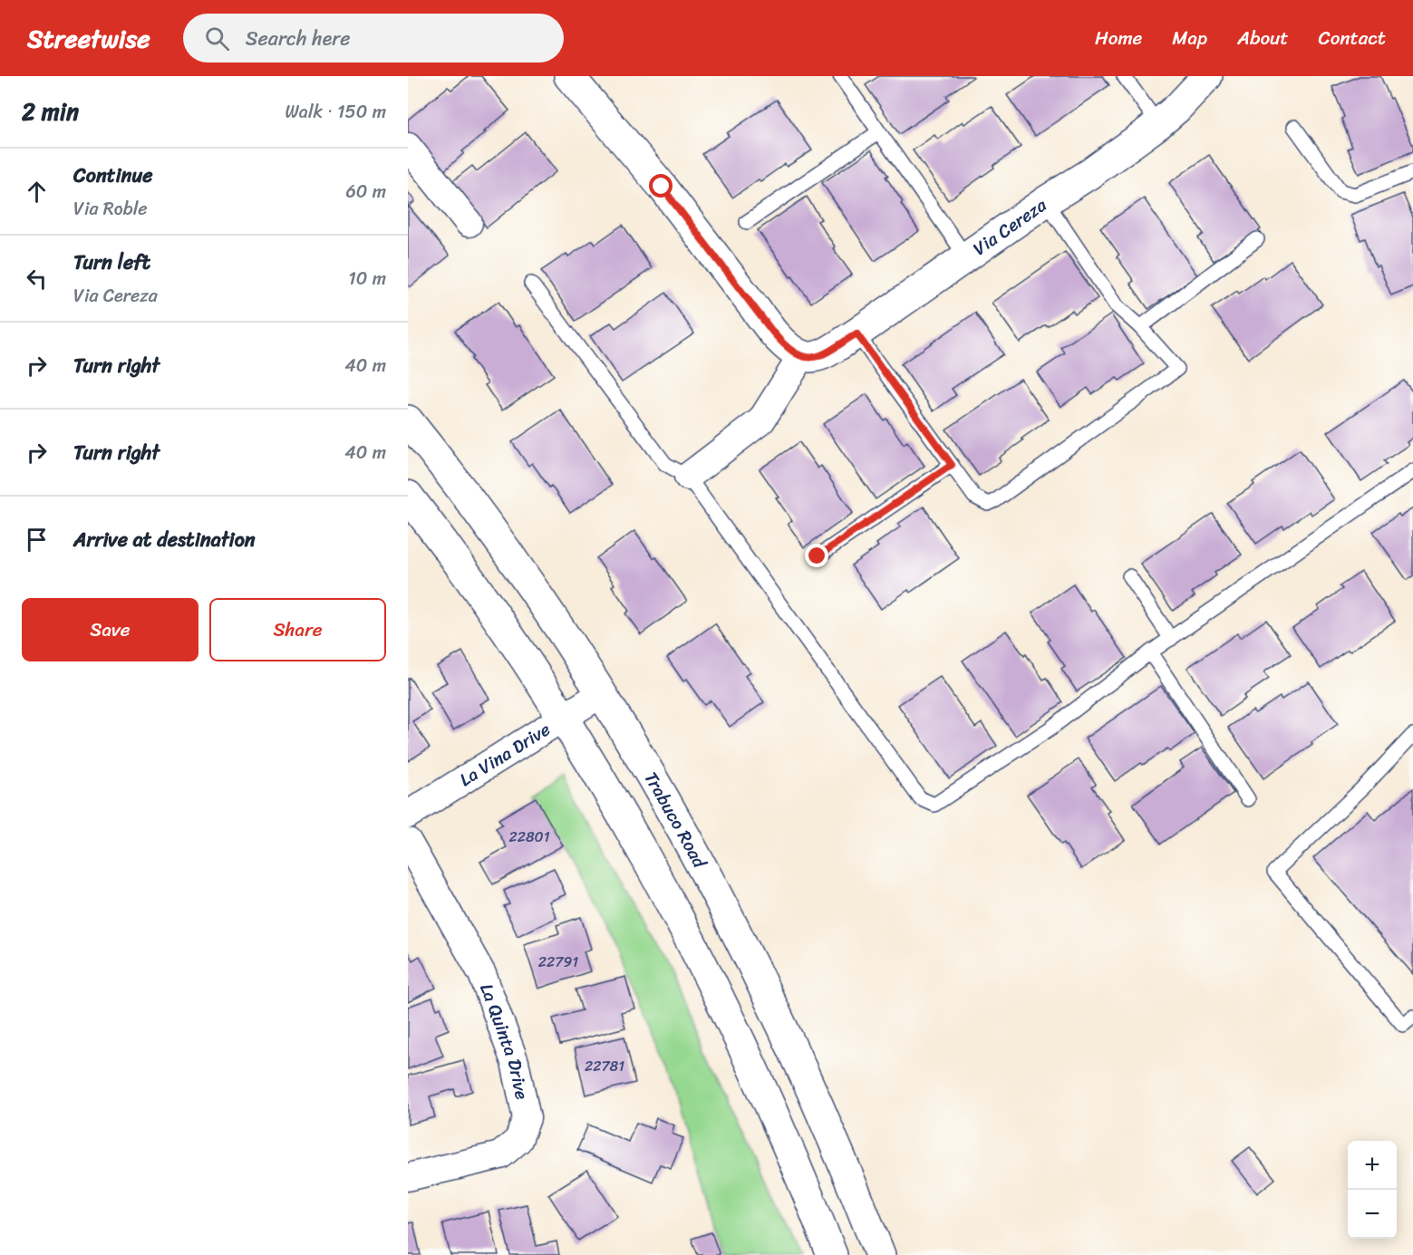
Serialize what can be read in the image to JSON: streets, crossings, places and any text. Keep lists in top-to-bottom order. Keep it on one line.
{"streets":{"main road":["Via Cereza","Trabuco Road"],"street":["La Vina Drive","La Quinta Drive"]},"crossings":[["La Vina Drive","Trabuco Road"]],"house_numbers":["22801","22791","22781"],"page":{"header":"Streetwise","search":"Search here","nav":["Home","Map","About","Contact"],"heading":["2 min","Walk · 150 m"],"list":[["Continue","Via Roble","60 m"],["Turn left","Via Cereza","10 m"],["Turn right","40 m"],["Turn right","40 m"],"Arrive at destination"],"buttons":["Save","Share"],"map_buttons":["+","−"]}}
